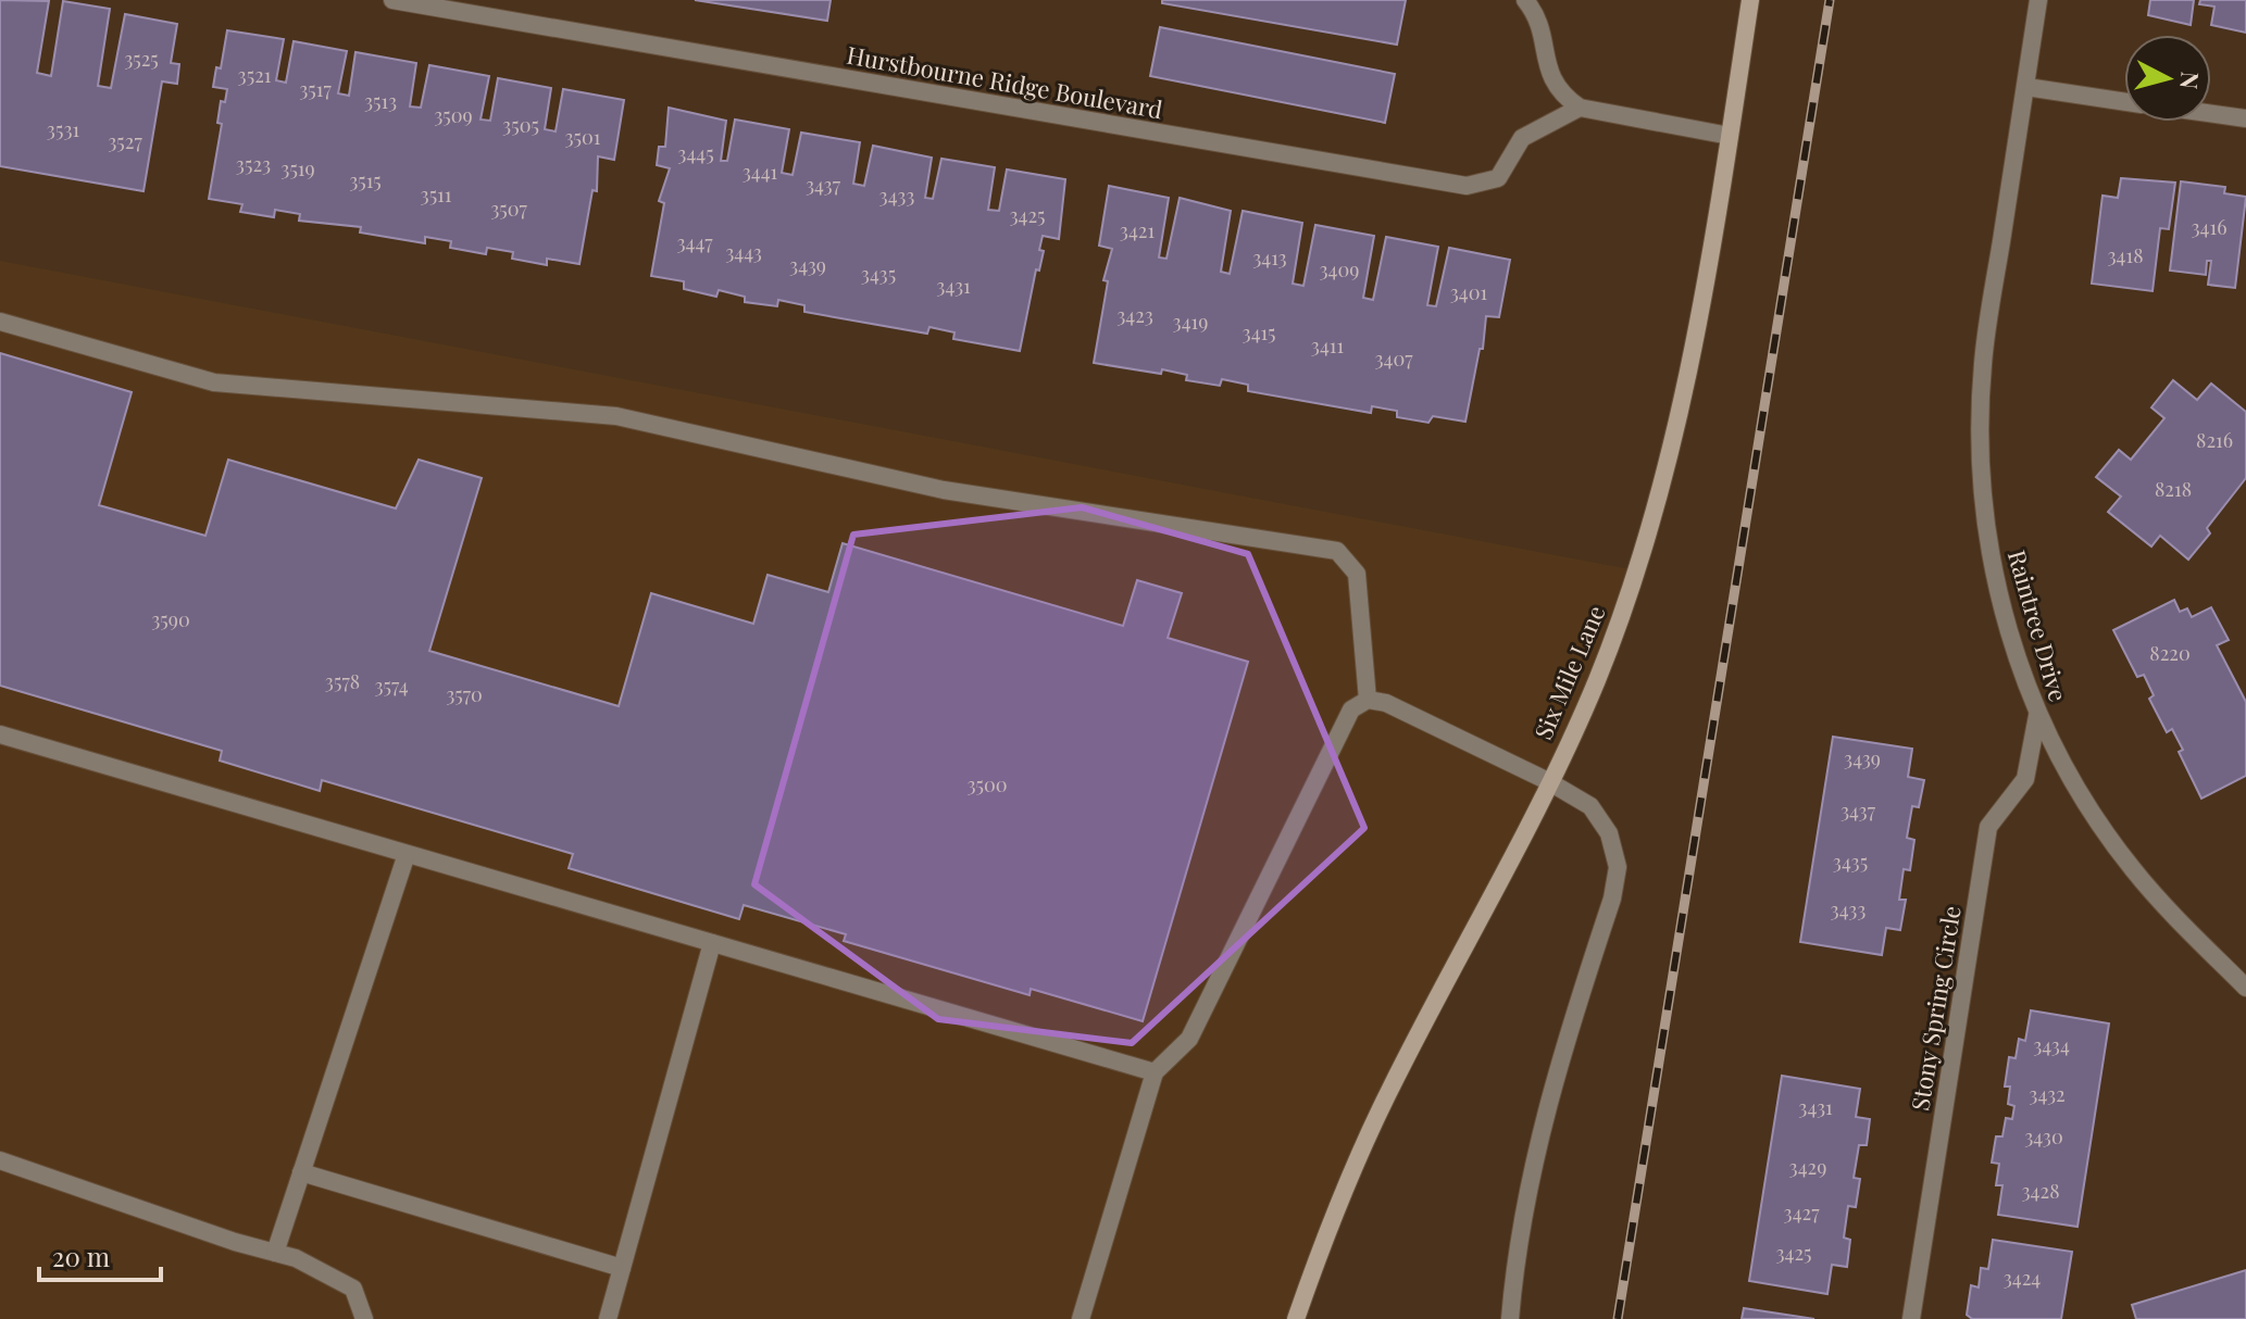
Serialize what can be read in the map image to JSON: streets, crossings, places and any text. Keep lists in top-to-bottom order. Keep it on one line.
{"streets":{"street":["Hurstbourne Ridge Boulevard","Raintree Drive","Six Mile Lane","Stony Spring Circle"]},"crossings":[["Raintree Drive","Stony Spring Circle"]],"house_numbers":["3525","3521","3517","3513","3509","3505","3531","3501","3527","3445","3523","3519","3441","3515","3437","3511","3433","3507","3425","3416","3421","3447","3443","3418","3413","3439","3409","3435","3431","3401","3423","3419","3415","3411","3407","8216","8218","3590","8220","3578","3574","3570","3439","3500","3437","3435","3433","3434","3432","3431","3430","3429","3428","3427","3425","3424"],"scale_bar":"20 m","north":"right"}
